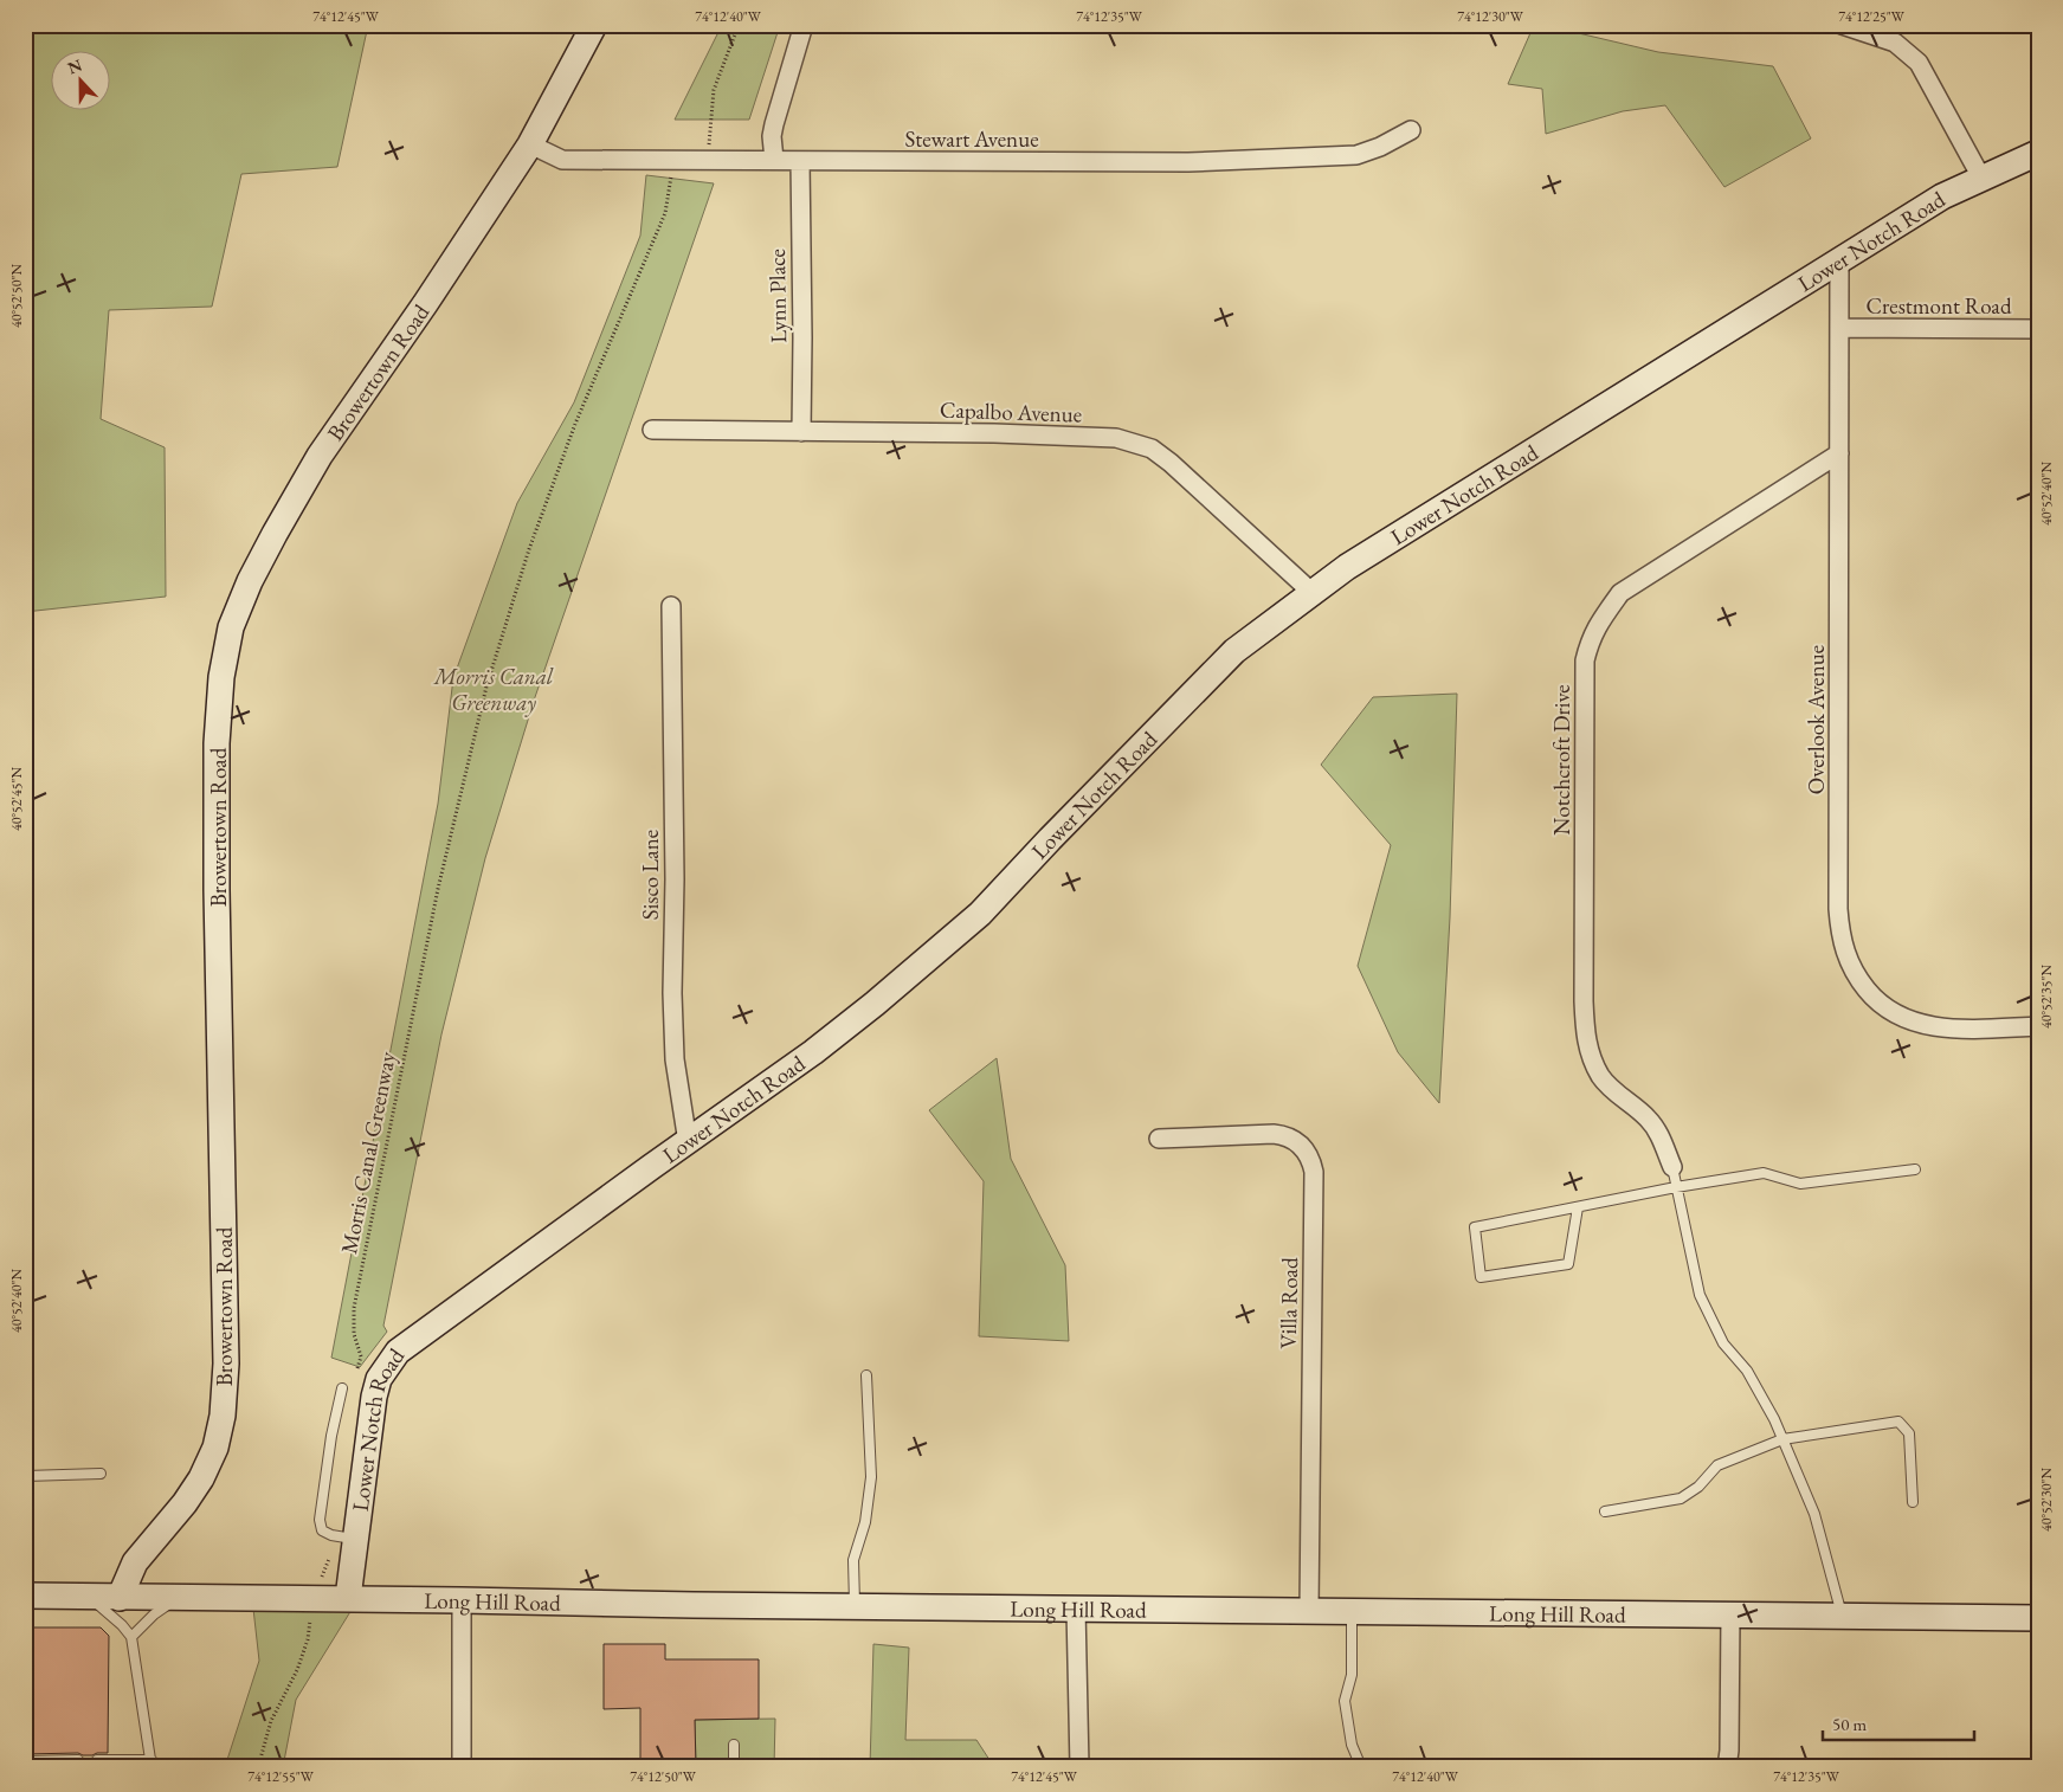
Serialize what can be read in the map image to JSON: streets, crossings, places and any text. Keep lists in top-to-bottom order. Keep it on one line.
{"streets":{"street":["Stewart Avenue","Lower Notch Road","Lynn Place","Crestmont Road","Browertown Road","Capalbo Avenue","Overlook Avenue","Notchcroft Drive","Sisco Lane","Villa Road","Long Hill Road"],"path":["Morris Canal Greenway"]},"crossings":[["Stewart Avenue","Lynn Place"],["Stewart Avenue","Browertown Road"],["Stewart Avenue","Morris Canal Greenway"],["Lower Notch Road","Capalbo Avenue"],["Lower Notch Road","Overlook Avenue"],["Lower Notch Road","Sisco Lane"],["Lower Notch Road","Long Hill Road"],["Lynn Place","Capalbo Avenue"],["Crestmont Road","Overlook Avenue"],["Browertown Road","Long Hill Road"],["Overlook Avenue","Notchcroft Drive"],["Villa Road","Long Hill Road"]],"parks":["Morris Canal Greenway"],"scale_bar":"50 m","north":"top","coordinates":["74°12'45\"W","74°12'40\"W","74°12'35\"W","74°12'30\"W","74°12'25\"W","40°52'50\"N","40°52'40\"N","40°52'45\"N","40°52'35\"N","40°52'30\"N","74°12'55\"W","74°12'50\"W"]}
